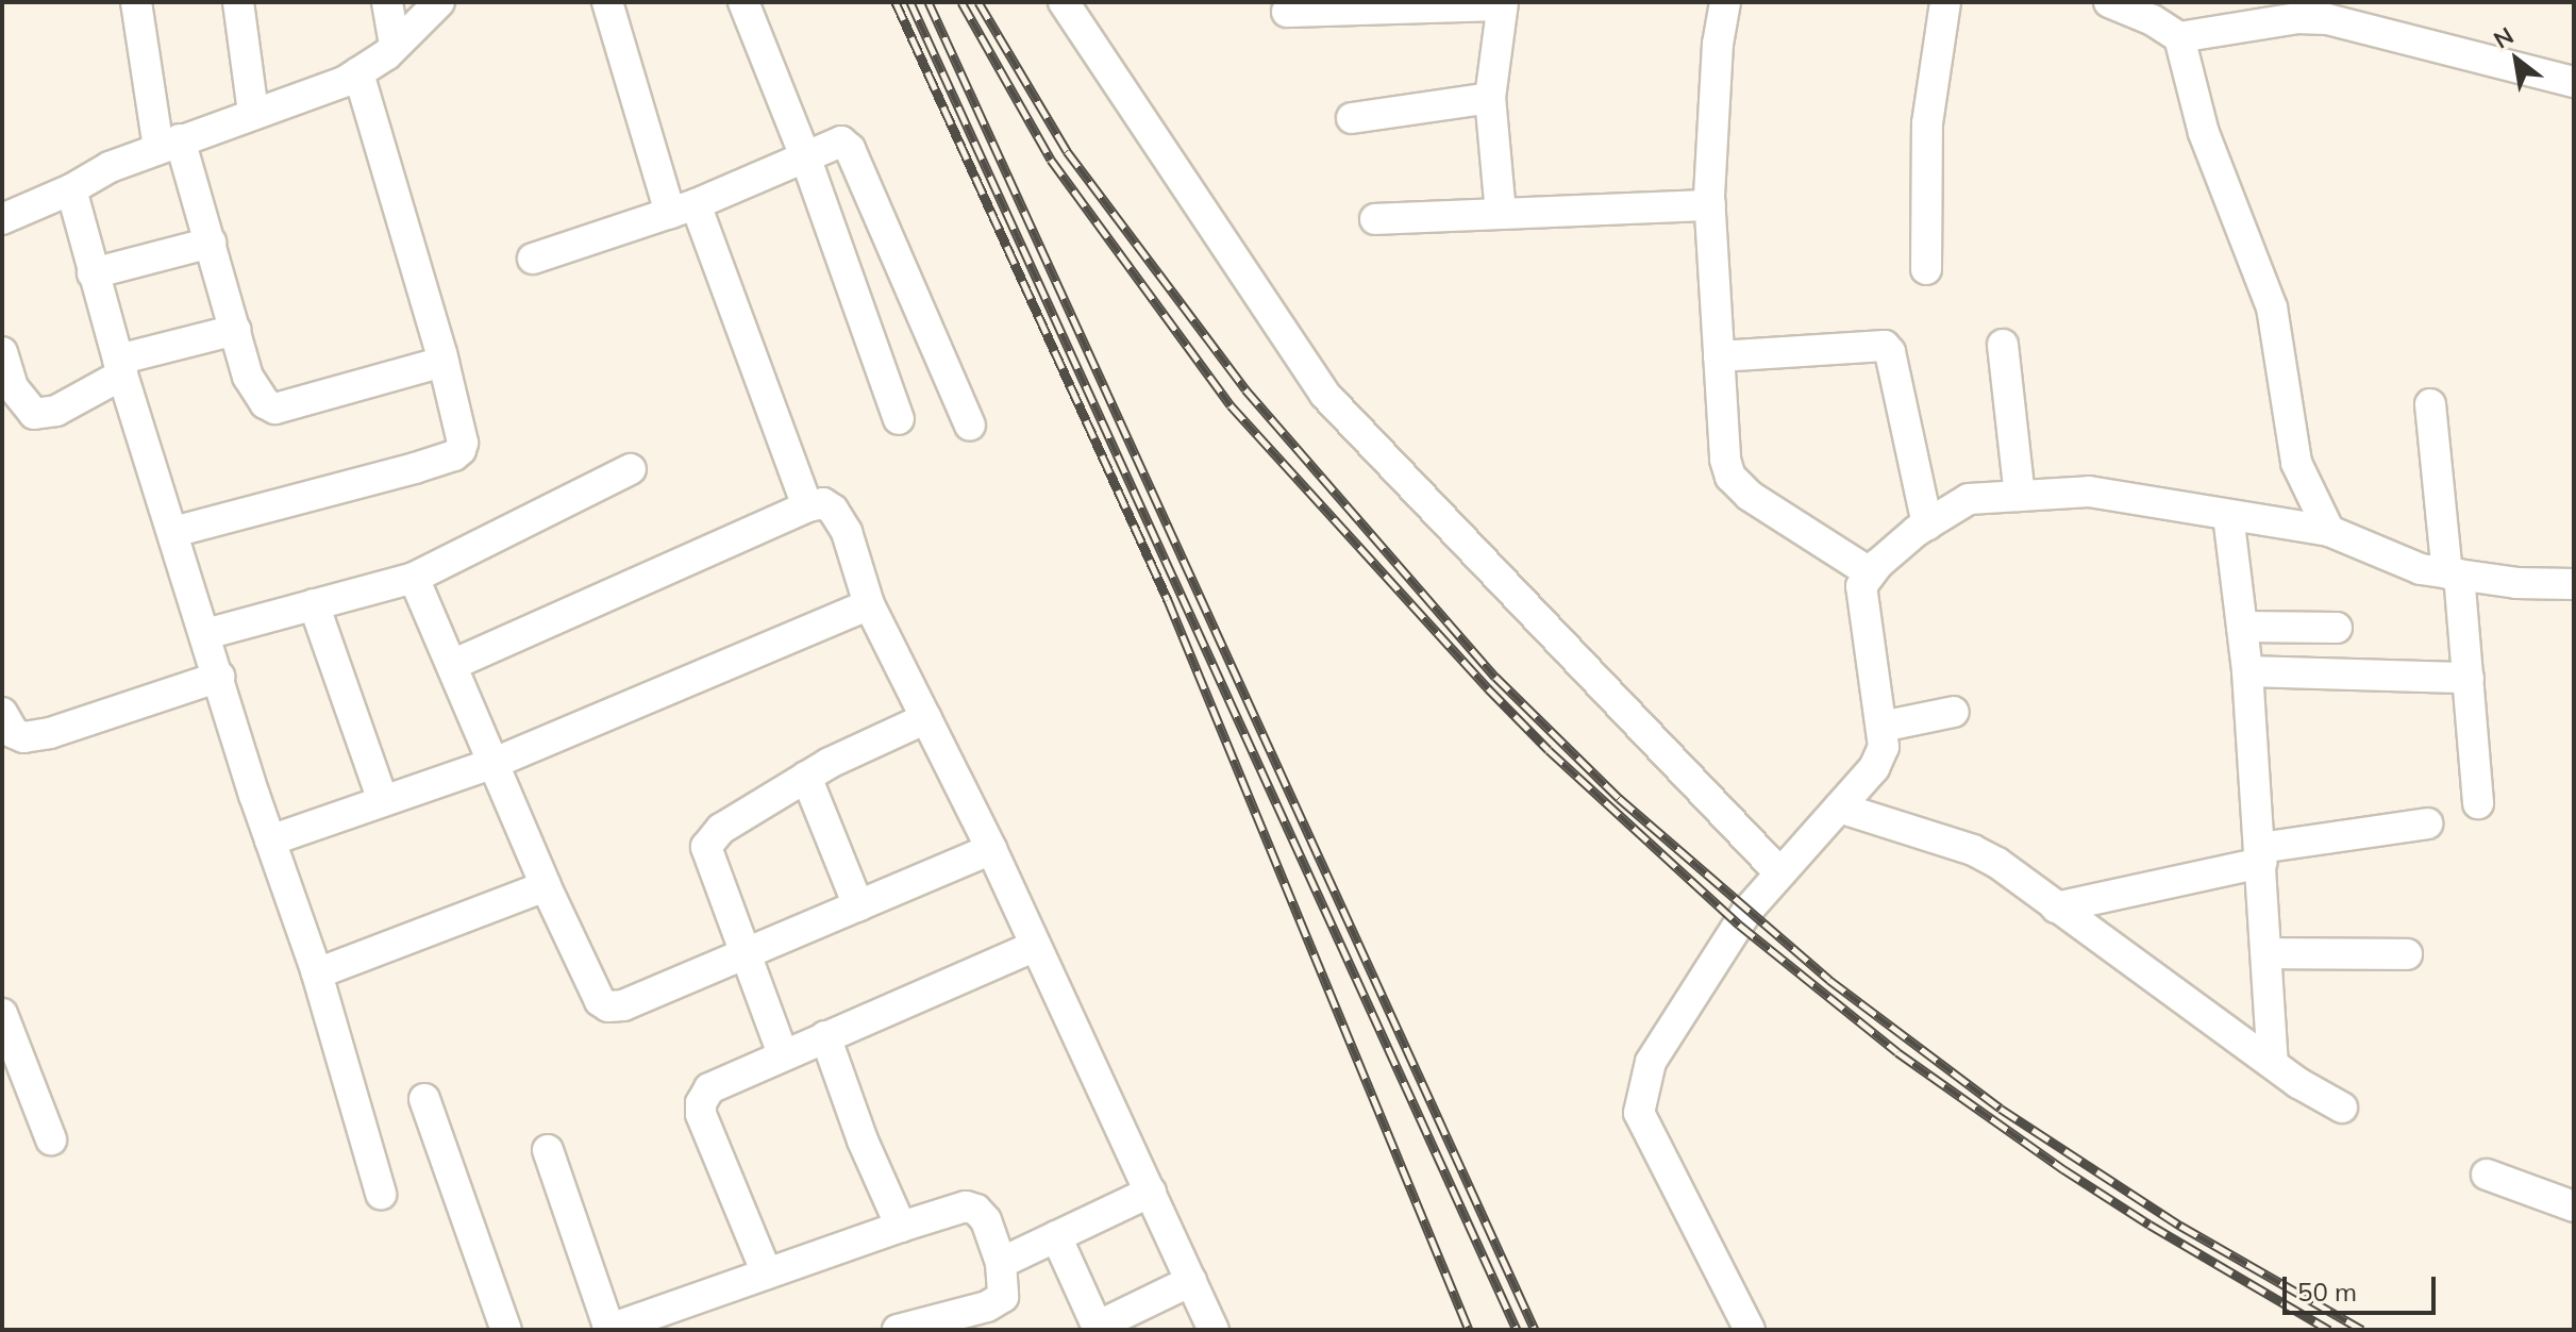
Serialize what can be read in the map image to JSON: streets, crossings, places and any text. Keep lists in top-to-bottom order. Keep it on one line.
{"scale_bar":"50 m","north":"top left"}
